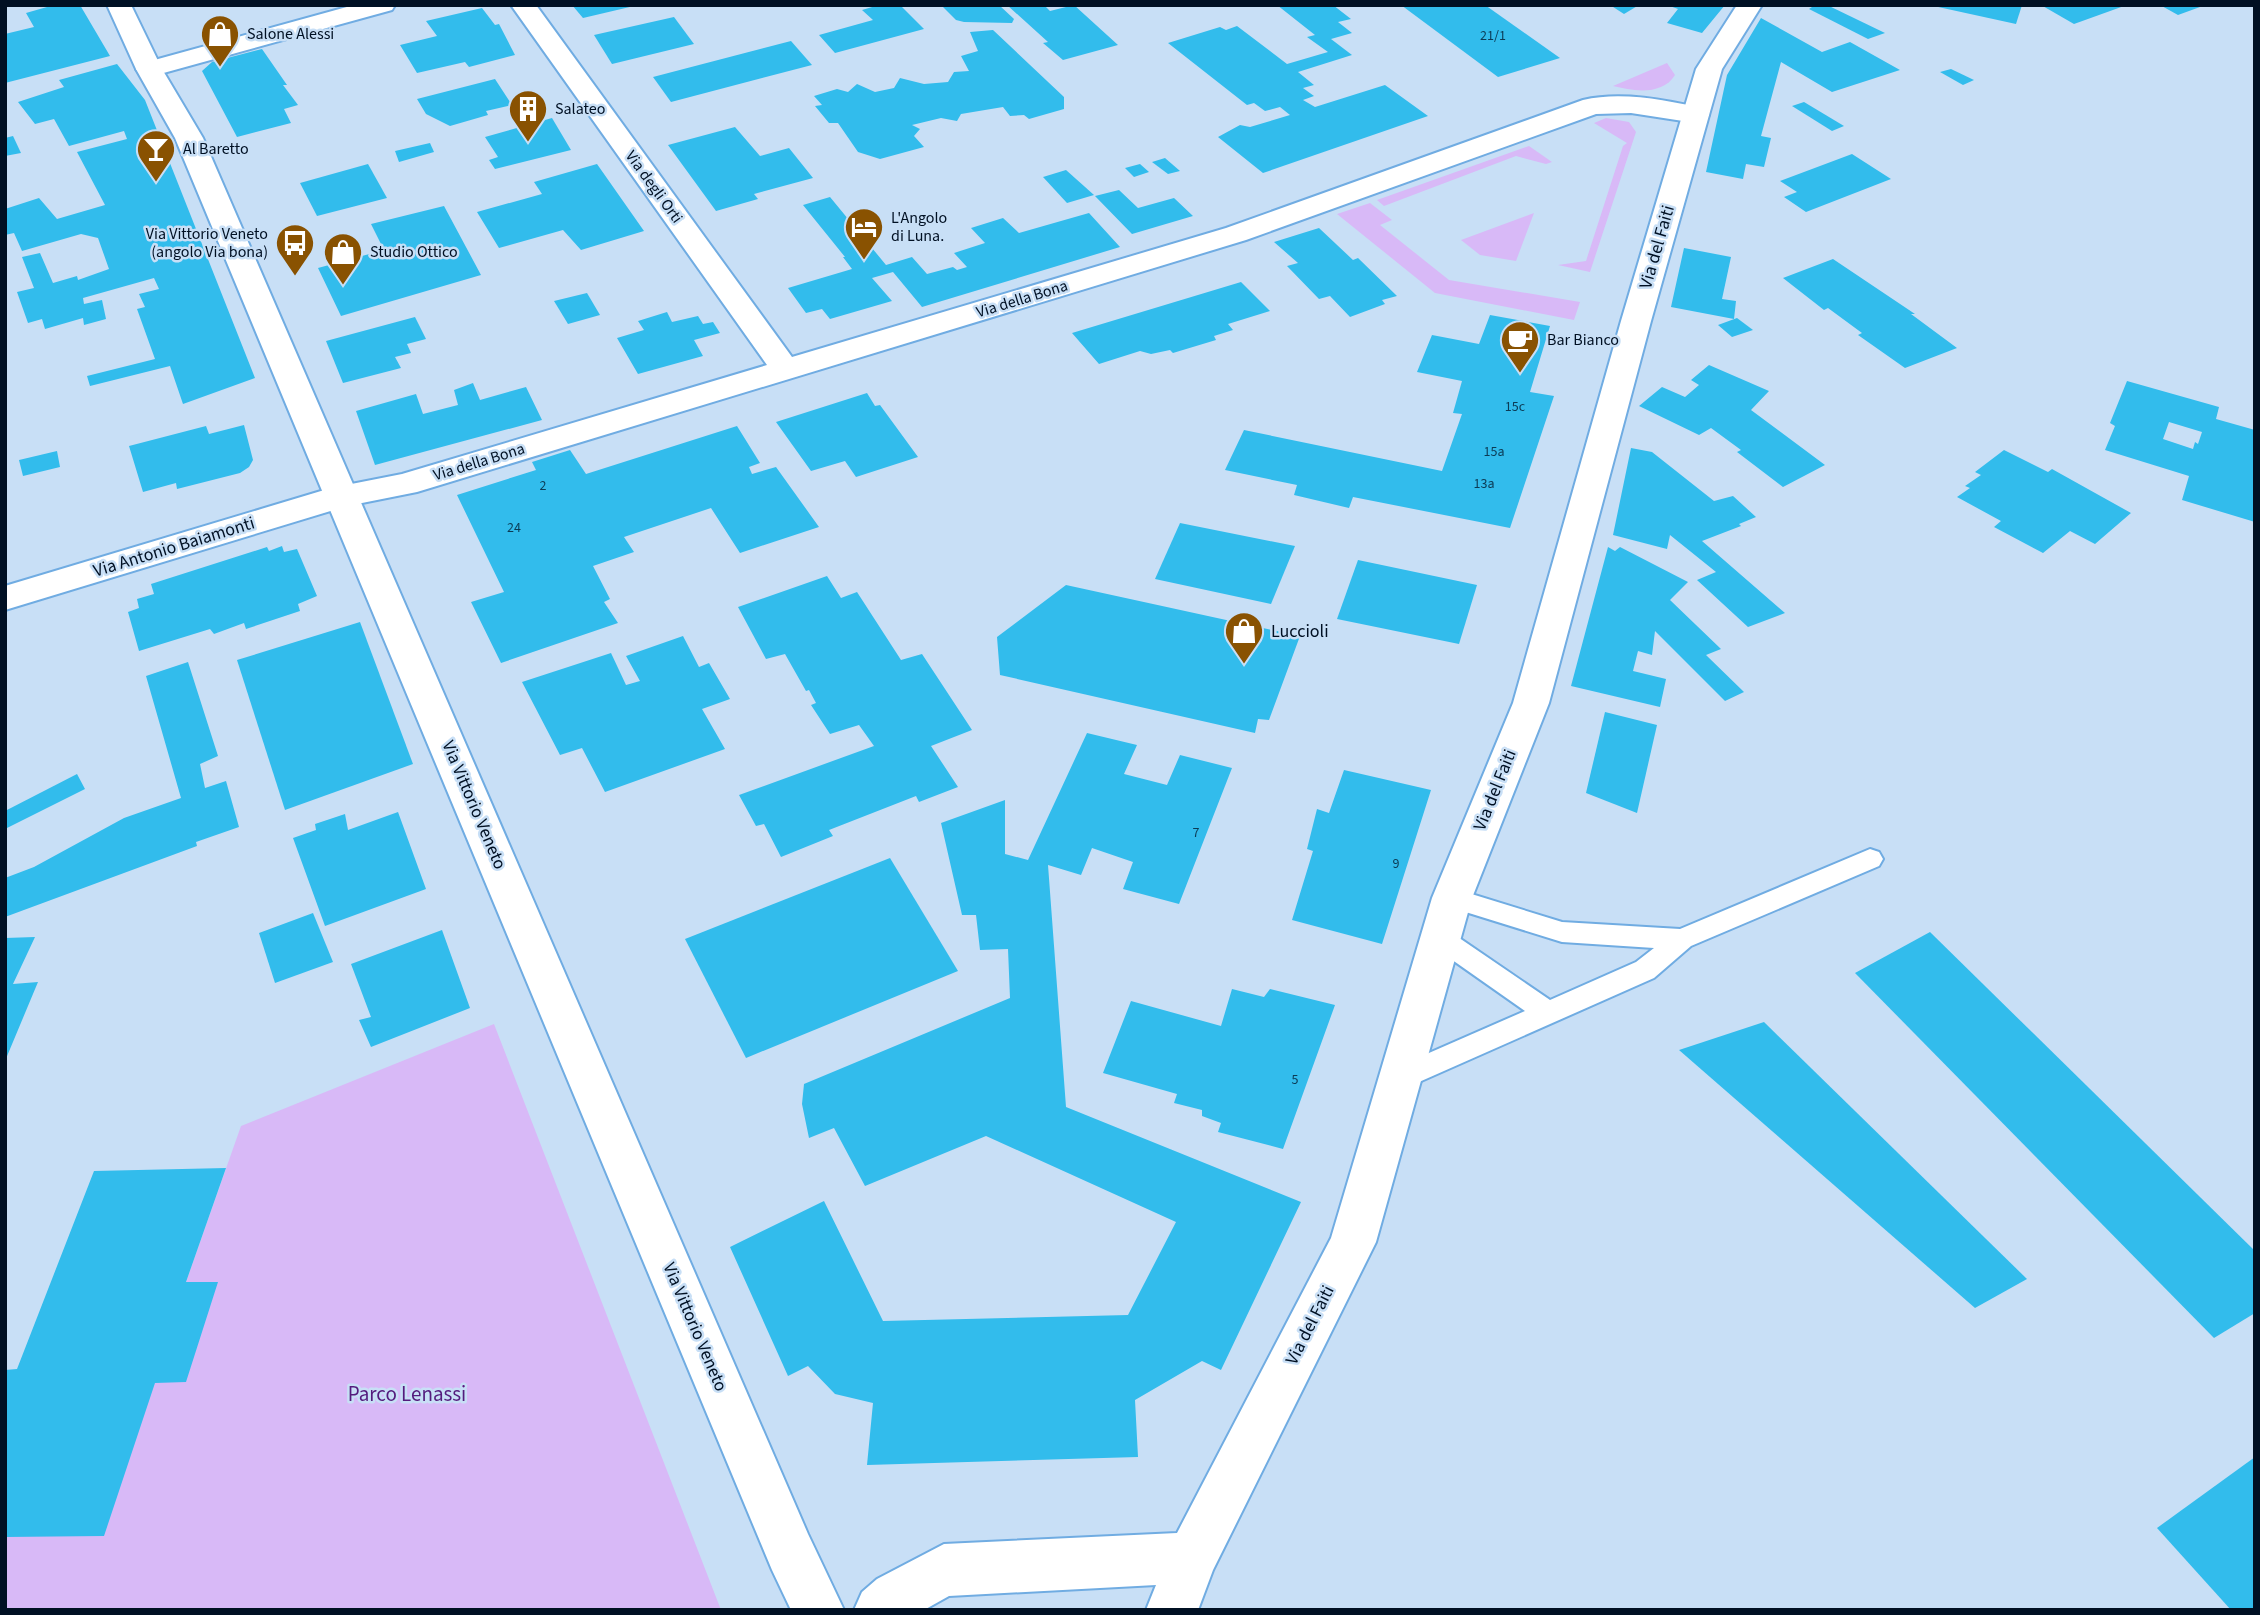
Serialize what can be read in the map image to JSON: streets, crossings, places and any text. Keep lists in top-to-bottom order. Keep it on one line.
{"streets":{"street":["Via degli Orti","Via del Faiti","Via della Bona","Via Antonio Baiamonti","Via Vittorio Veneto"]},"crossings":[["Via degli Orti","Via della Bona"],["Via del Faiti","Via della Bona"],["Via della Bona","Via Antonio Baiamonti"],["Via della Bona","Via Vittorio Veneto"],["Via Antonio Baiamonti","Via Vittorio Veneto"]],"parks":["Parco Lenassi"],"places":{"shop":["Salone Alessi","Studio Ottico","Luccioli"],"building":["Salateo"],"bar":["Al Baretto"],"hotel":["L'Angolo di Luna."],"bus stop":["Via Vittorio Veneto (angolo Via bona)"],"cafe":["Bar Bianco"]},"house_numbers":["21/1","15c","15a","13a","2","24","7","9","5"]}
